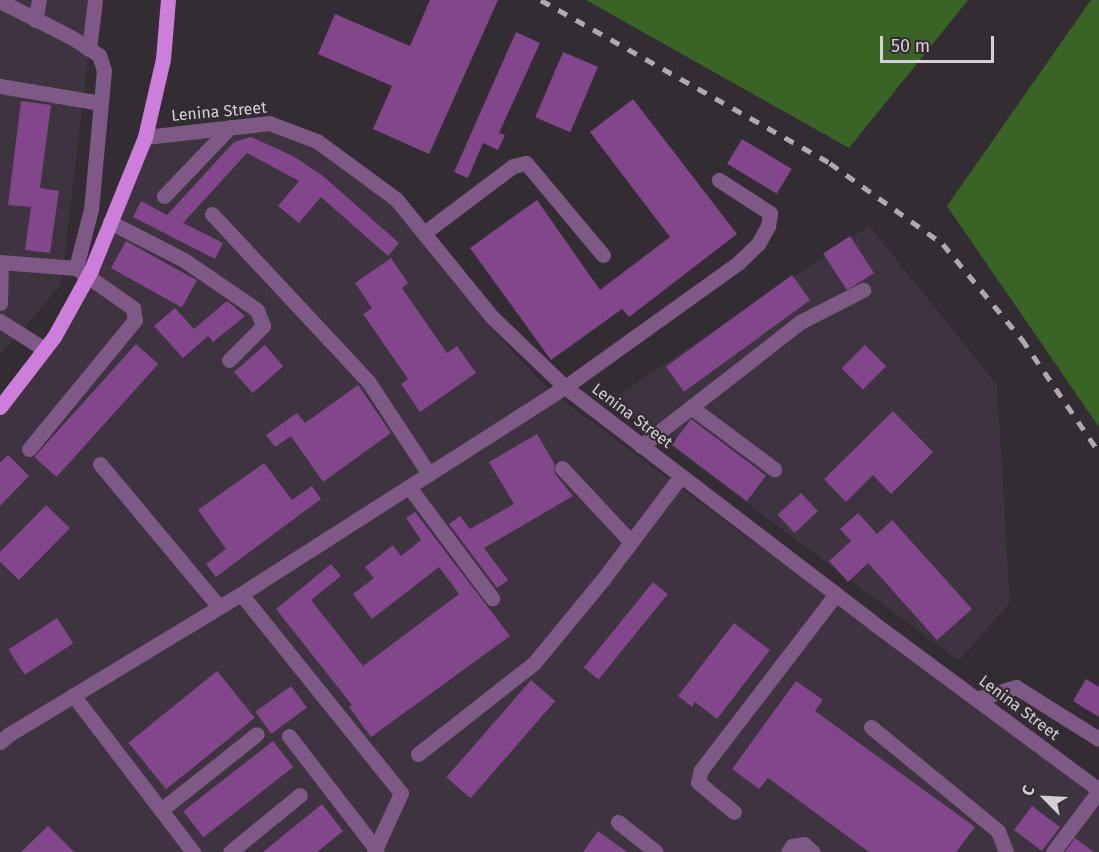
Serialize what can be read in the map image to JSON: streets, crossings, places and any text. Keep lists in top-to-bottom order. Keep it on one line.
{"streets":{"street":["Lenina Street"]},"scale_bar":"50 m","north":"top left"}
